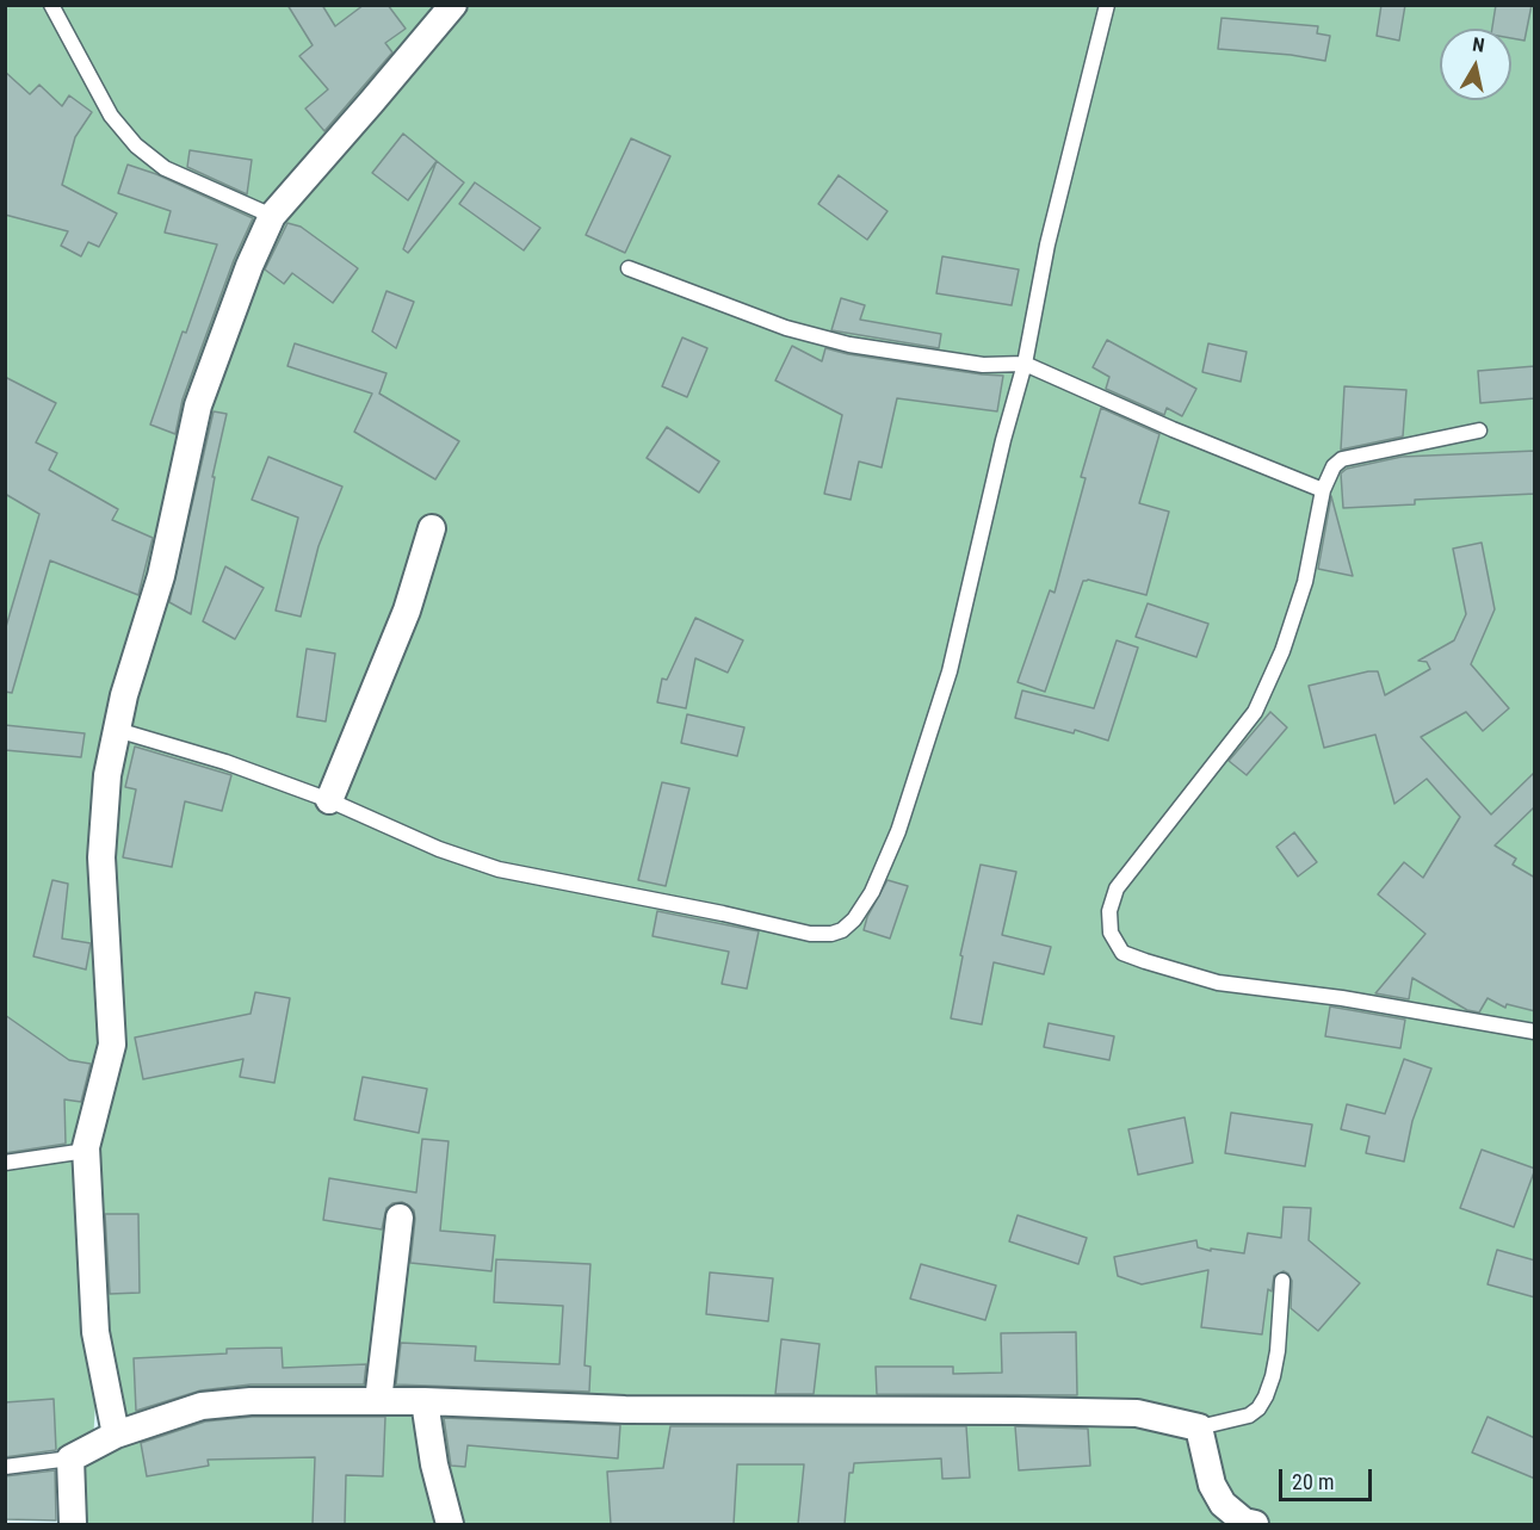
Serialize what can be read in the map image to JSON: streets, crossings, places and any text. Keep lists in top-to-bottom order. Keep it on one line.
{"scale_bar":"20 m","north":"top"}
